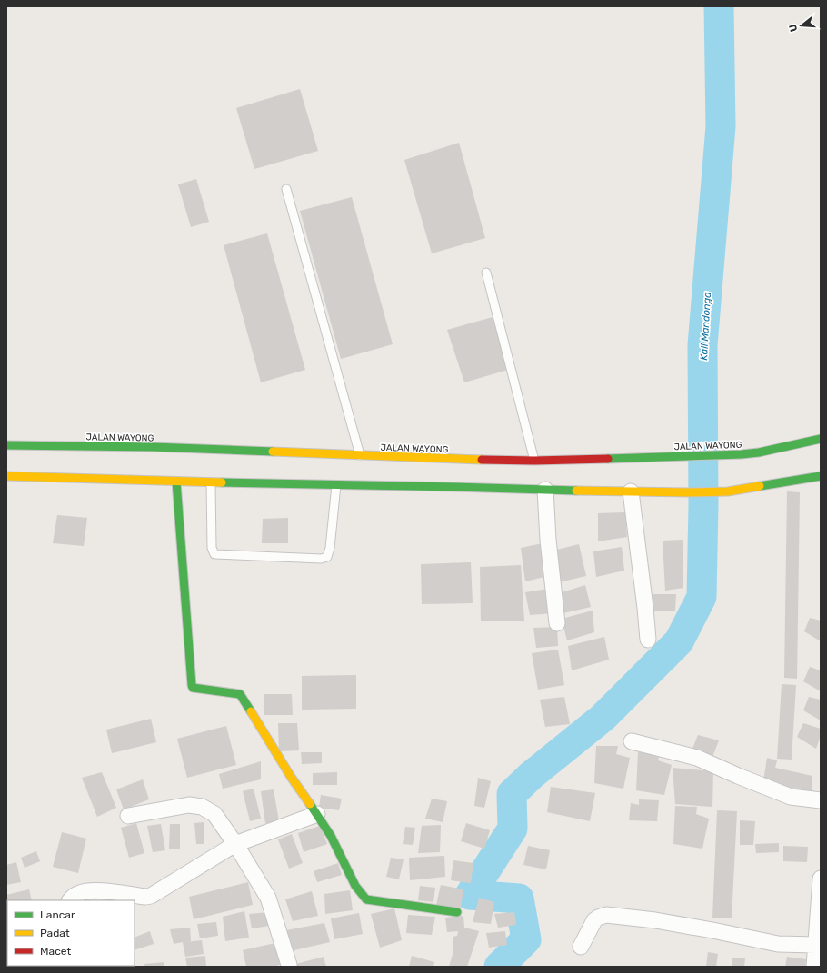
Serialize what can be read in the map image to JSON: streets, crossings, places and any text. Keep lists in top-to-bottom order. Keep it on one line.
{"streets":{"main road":["JALAN WAYONG"]},"water":["Kali Mandonga"],"legend":["Lancar","Padat","Macet"],"north":"left"}
